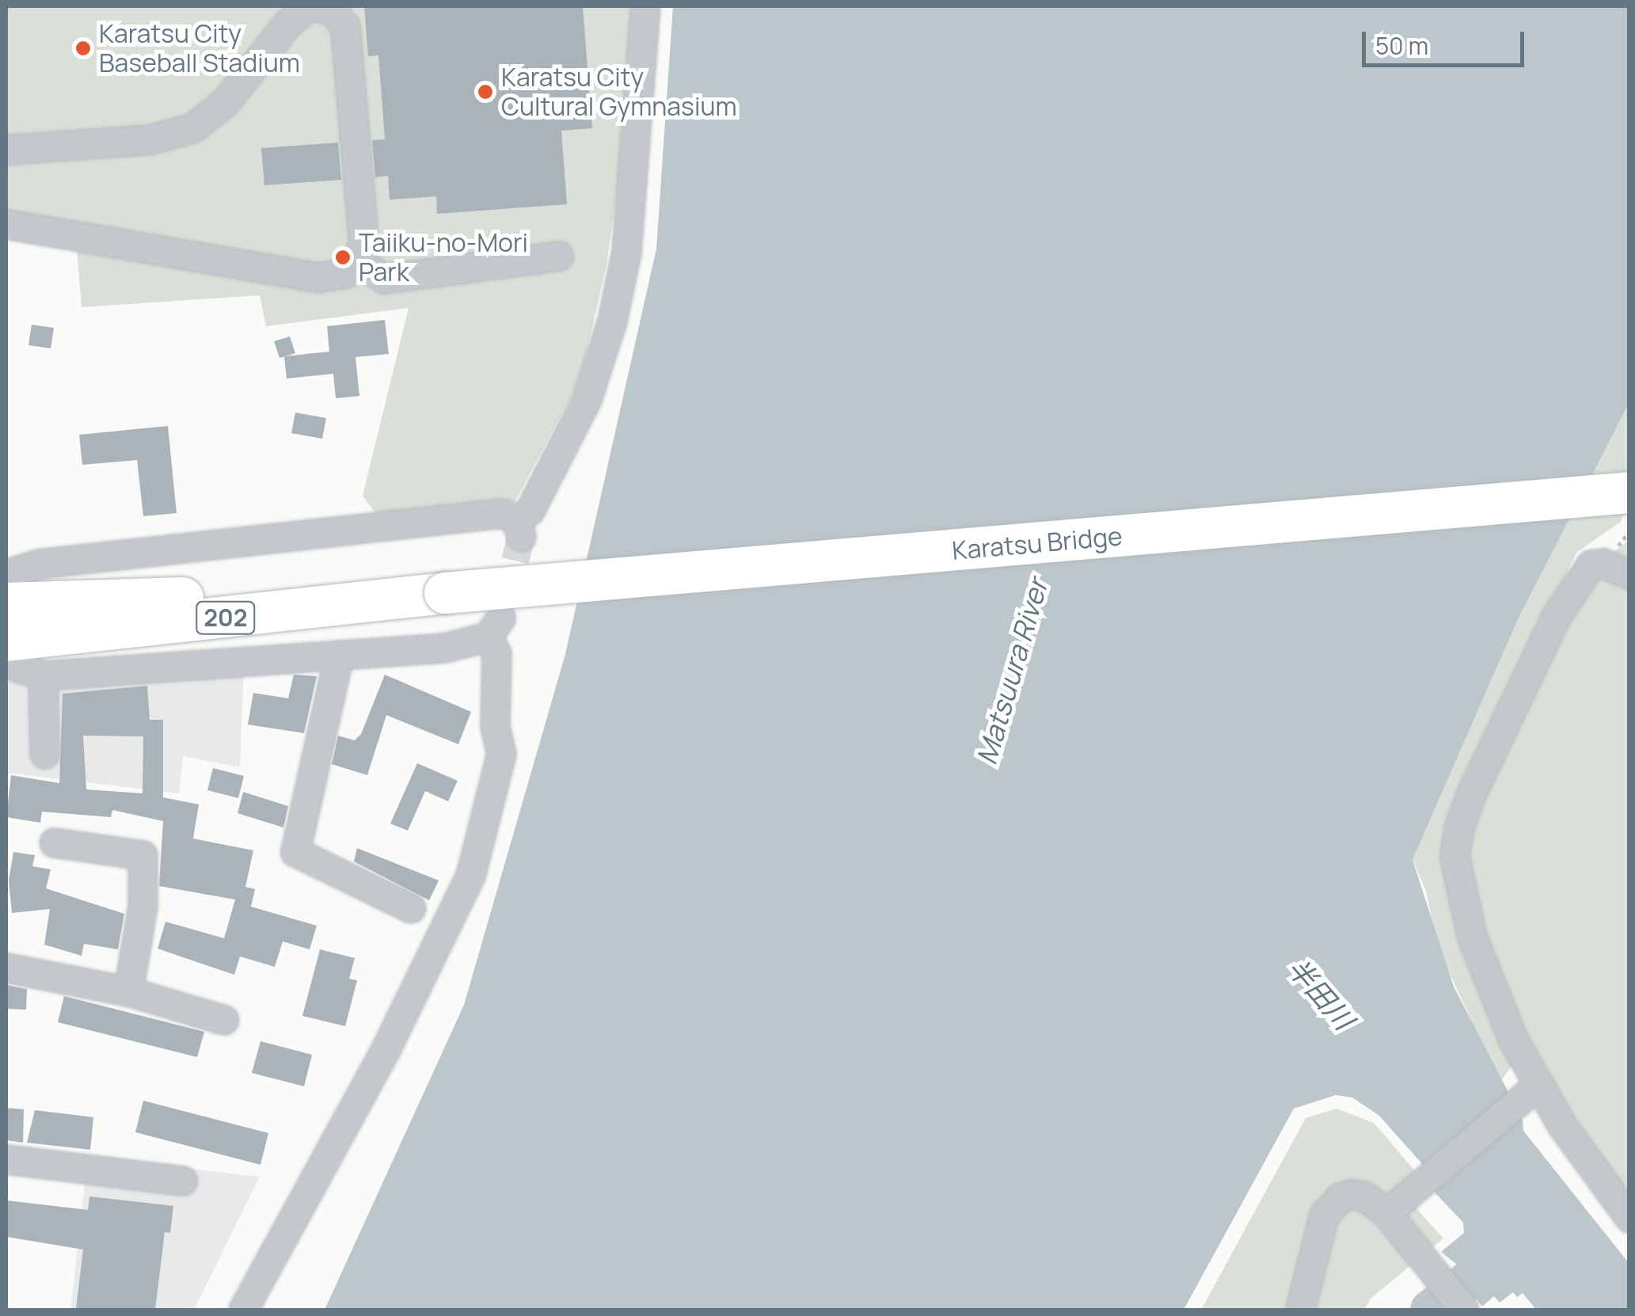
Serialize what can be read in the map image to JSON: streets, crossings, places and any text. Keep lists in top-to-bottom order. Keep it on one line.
{"streets":{"highway":["Karatsu Bridge","202"]},"crossings":[["Karatsu Bridge","202"]],"water":["Matsuura River","半田川"],"places":["Karatsu City Baseball Stadium","Karatsu City Cultural Gymnasium","Taiiku-no-Mori Park"],"scale_bar":"50 m"}
